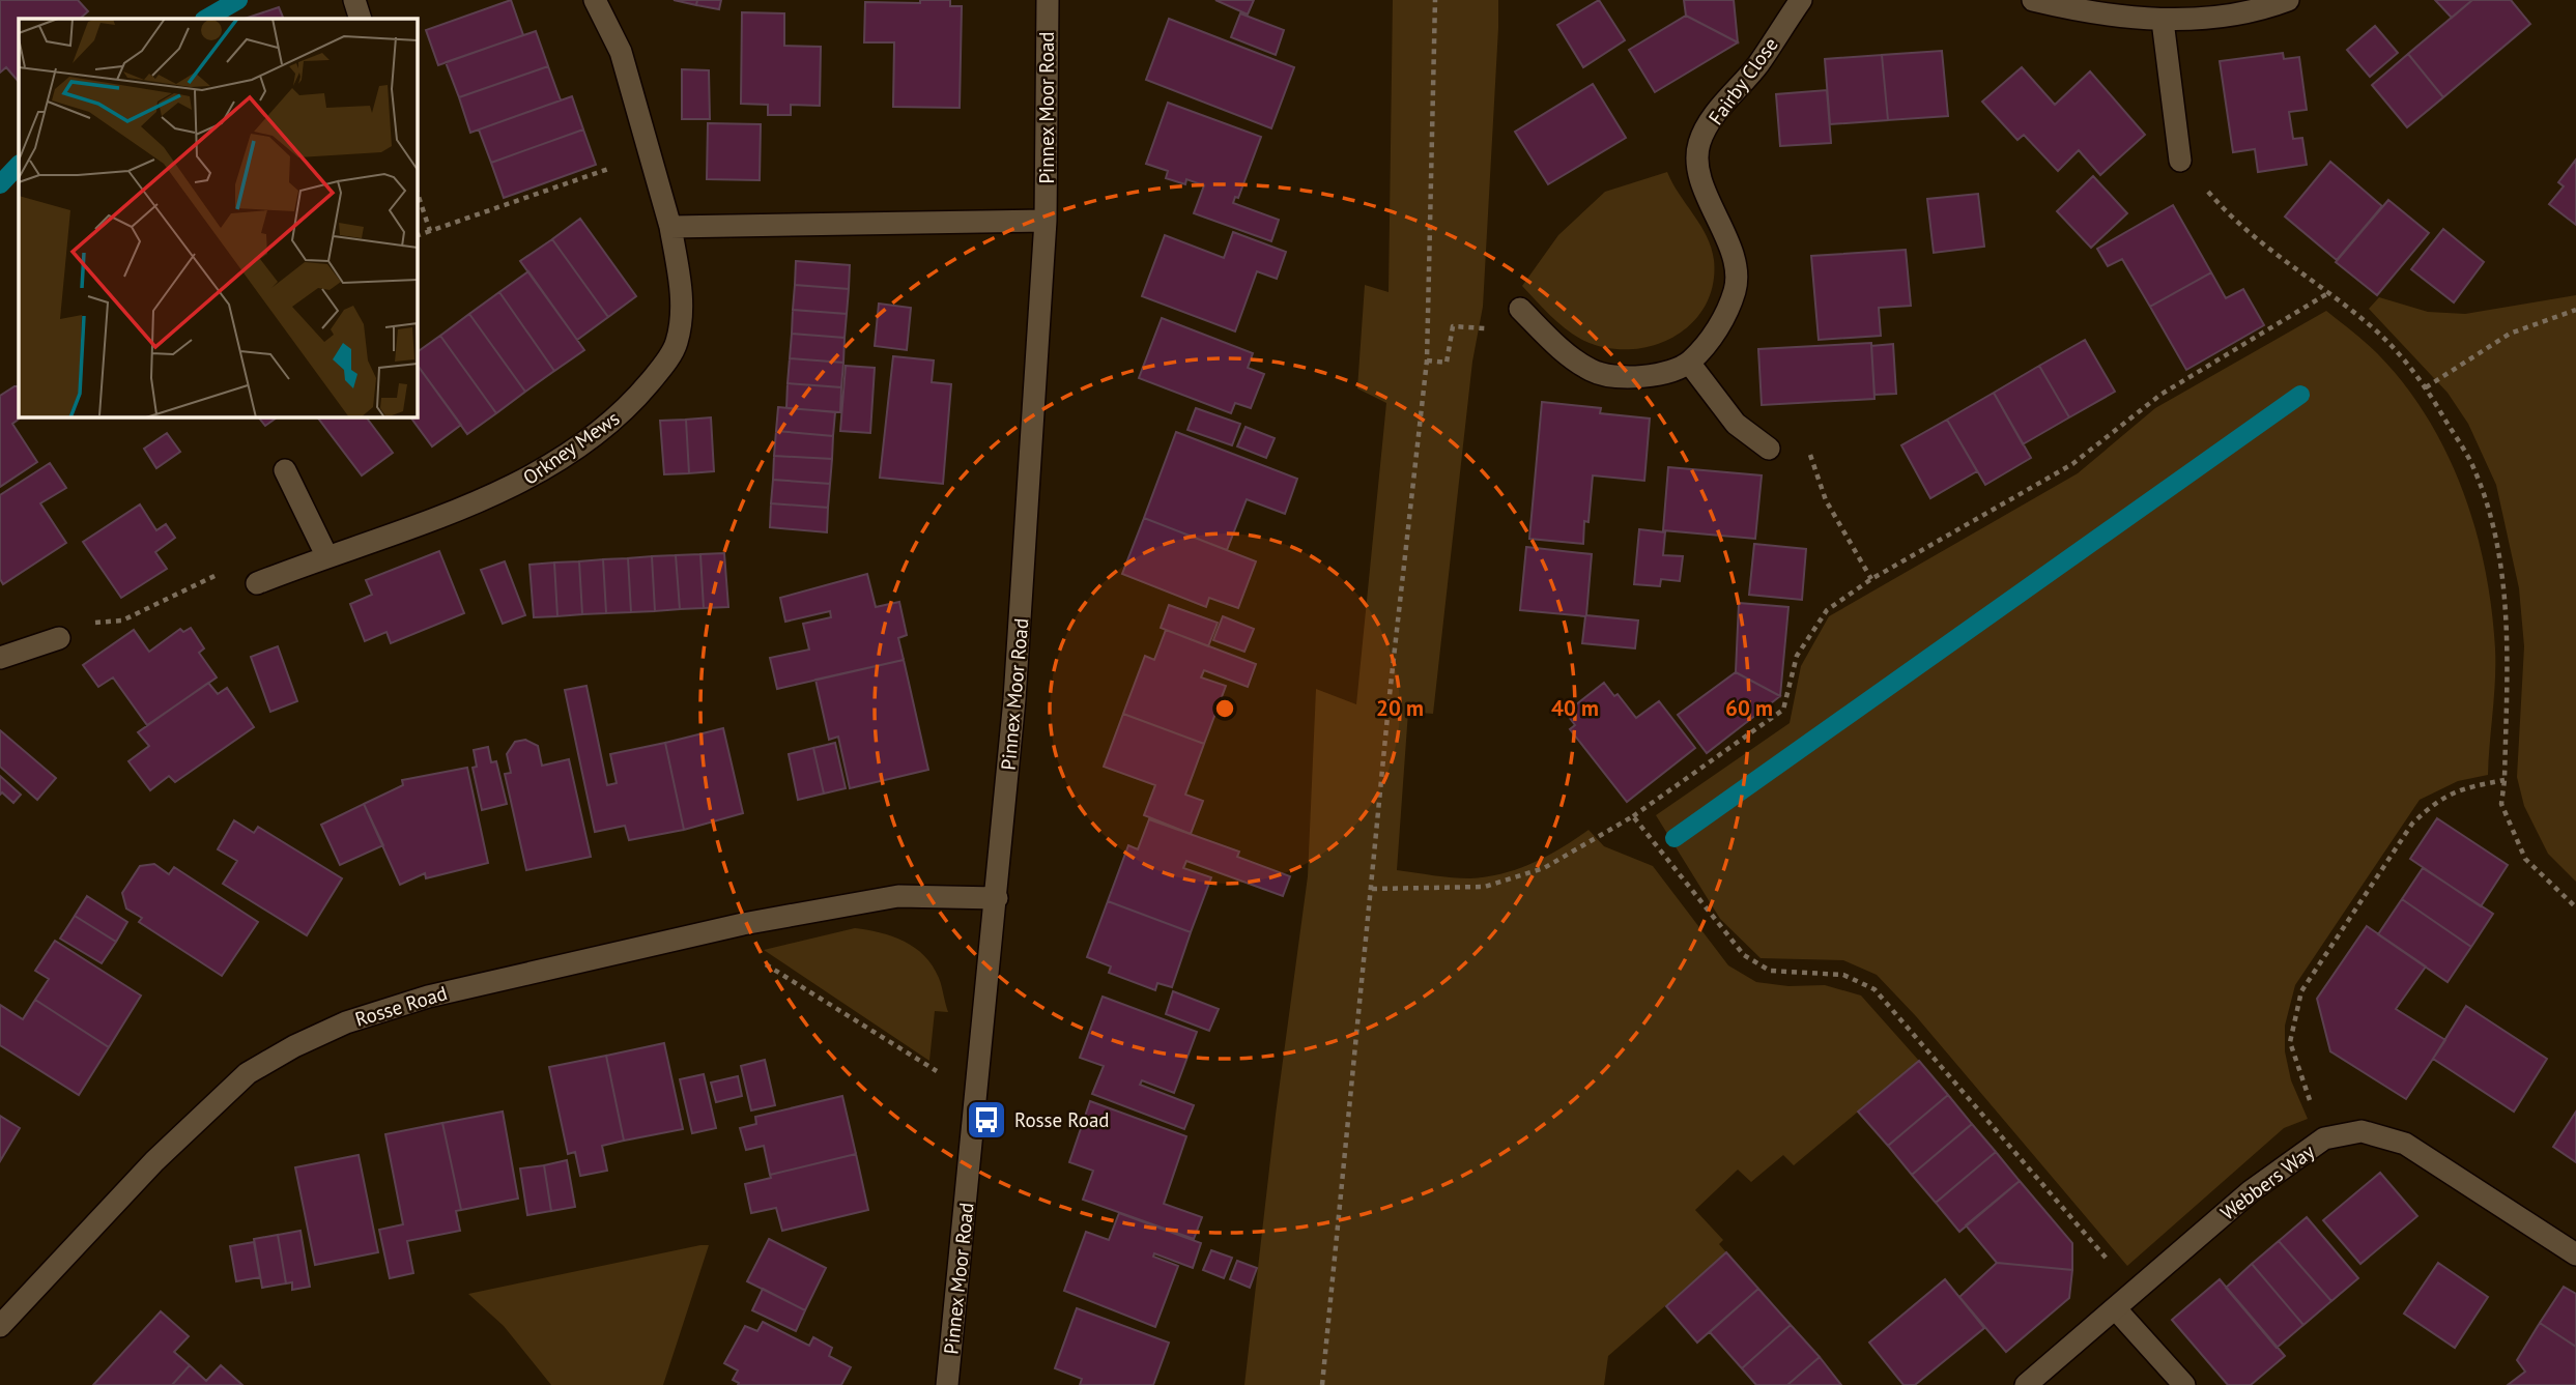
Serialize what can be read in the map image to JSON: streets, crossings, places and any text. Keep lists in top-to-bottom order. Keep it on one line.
{"streets":{"street":["Fairby Close","Pinnex Moor Road","Orkney Mews","Rosse Road","Webbers Way"]},"crossings":[["Pinnex Moor Road","Rosse Road"]],"places":{"bus stop":["Rosse Road"]},"rings":["20 m","40 m","60 m"]}
